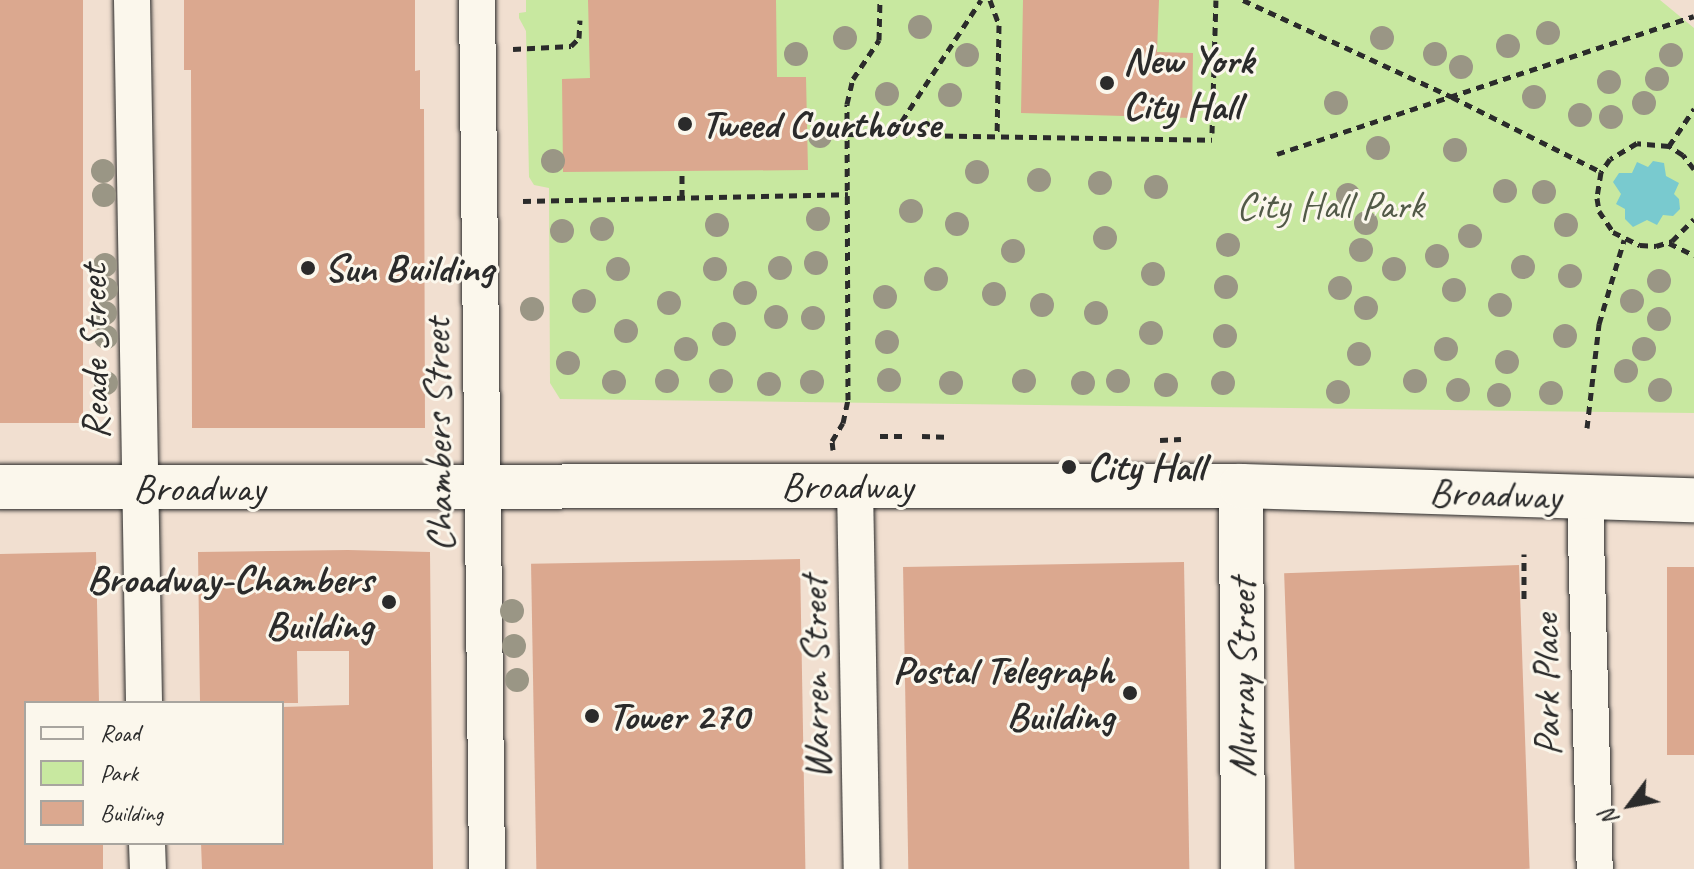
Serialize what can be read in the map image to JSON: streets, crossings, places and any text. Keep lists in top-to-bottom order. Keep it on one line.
{"streets":{"main road":["Broadway","Murray Street"],"street":["Reade Street","Chambers Street","Warren Street","Park Place"]},"crossings":[["Reade Street","Broadway"],["Chambers Street","Broadway"],["Broadway","Warren Street"],["Broadway","Murray Street"],["Broadway","Park Place"]],"parks":["City Hall Park"],"places":["New York City Hall","Tweed Courthouse","Sun Building","City Hall","Broadway-Chambers Building","Postal Telegraph Building","Tower 270"],"legend":["Road","Park","Building"],"north":"bottom left"}
